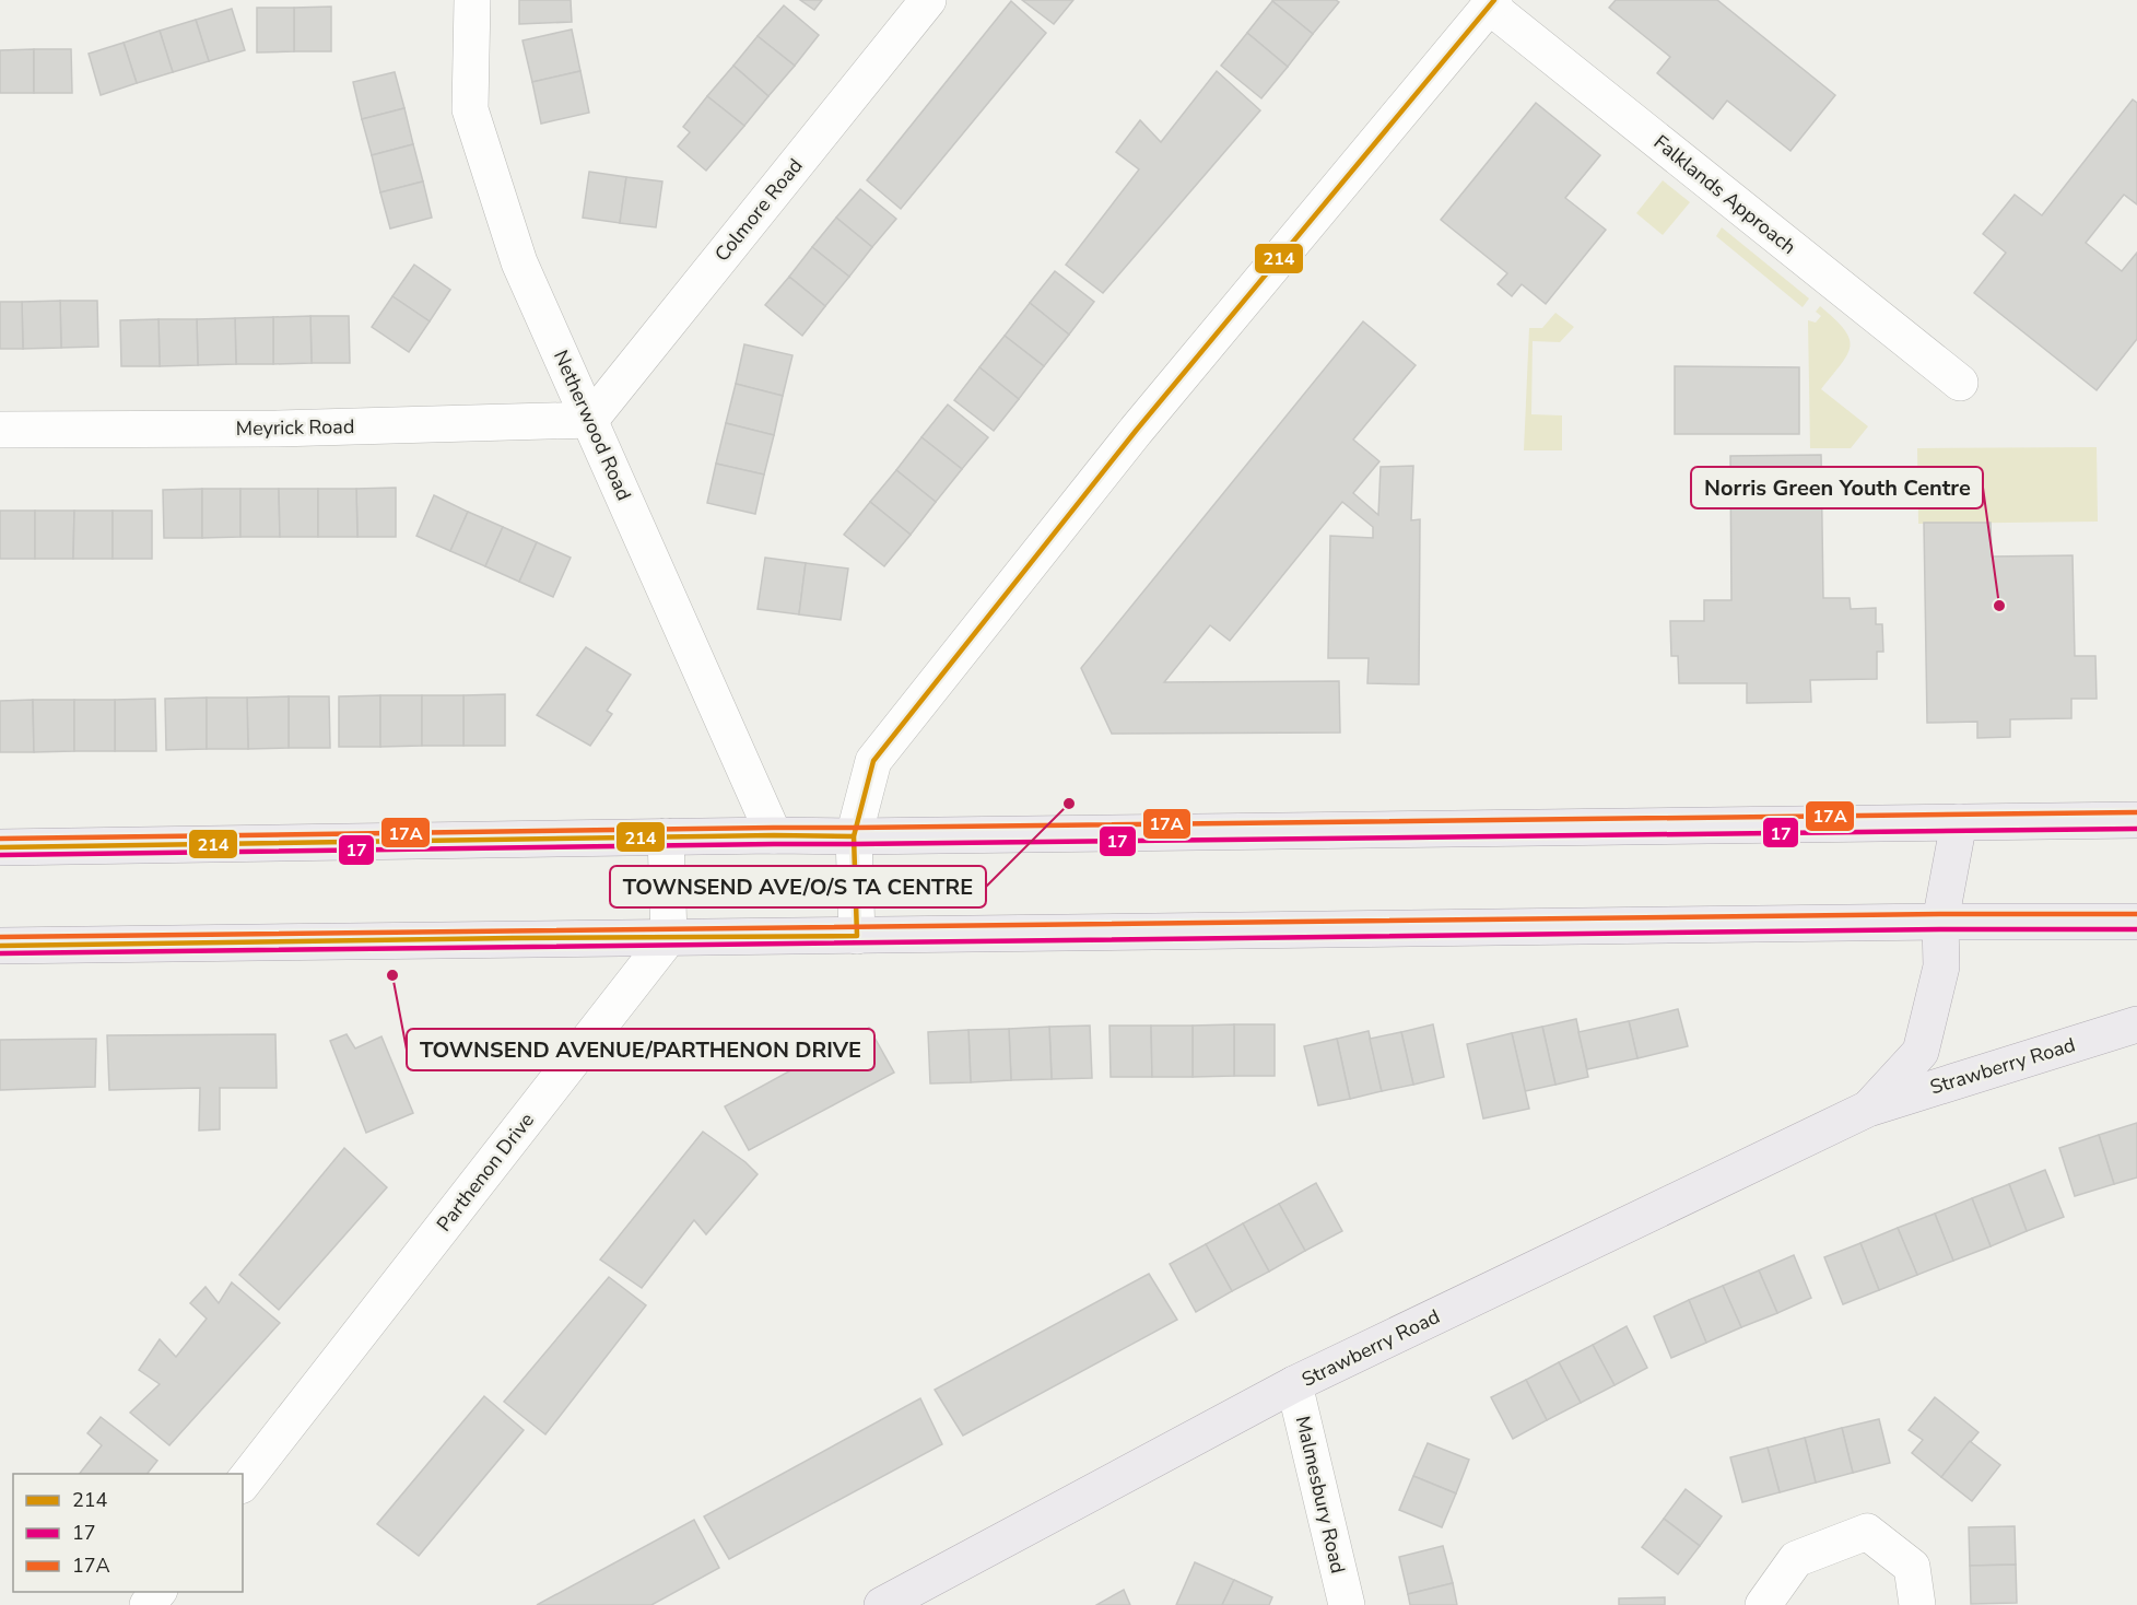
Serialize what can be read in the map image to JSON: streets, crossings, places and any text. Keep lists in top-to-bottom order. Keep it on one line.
{"streets":{"main road":["Strawberry Road"],"street":["Falklands Approach","Colmore Road","Netherwood Road","Meyrick Road","Parthenon Drive","Malmesbury Road"]},"crossings":[["Colmore Road","Netherwood Road"],["Colmore Road","Meyrick Road"],["Netherwood Road","Meyrick Road"],["Strawberry Road","Malmesbury Road"]],"places":["Norris Green Youth Centre","TOWNSEND AVE/O/S TA CENTRE","TOWNSEND AVENUE/PARTHENON DRIVE"],"lines":["transit line 214","transit line 17A","transit line 17"],"legend":["214","17","17A"]}
